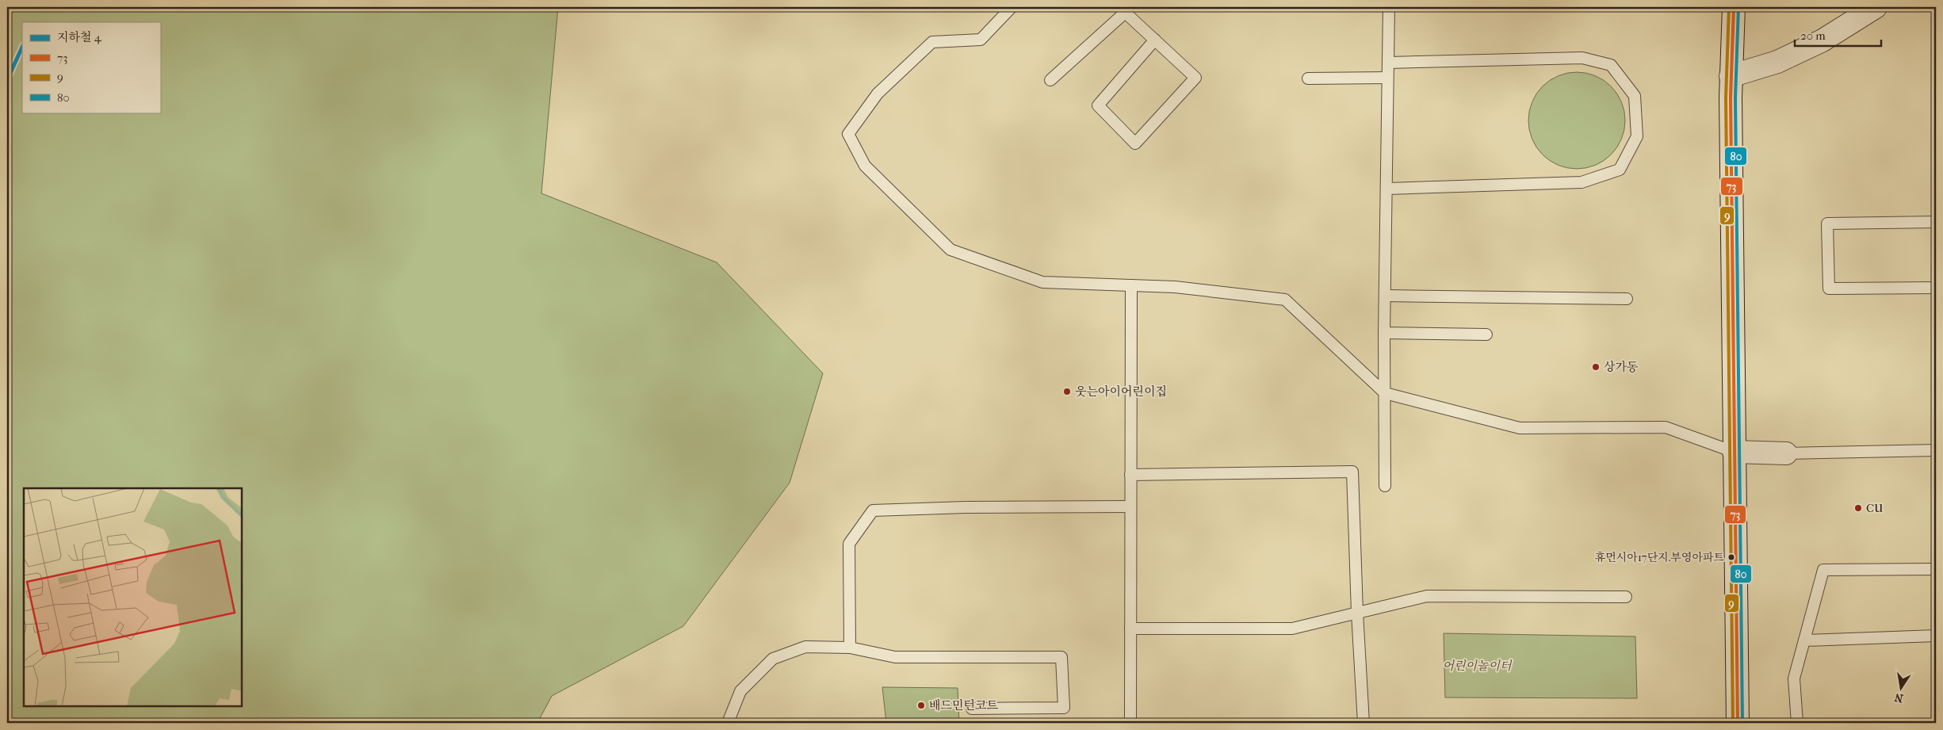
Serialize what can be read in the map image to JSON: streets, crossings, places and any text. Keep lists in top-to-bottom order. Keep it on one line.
{"parks":["어린이놀이터"],"places":["상가동","웃는아이어린이집","CU","휴먼시아17단지.부영아파트","배드민턴코트"],"lines":["transit line 73","transit line 9","transit line 80","metro line 4"],"legend":["지하철 4","73","9","80"],"scale_bar":"20 m","north":"bottom"}
